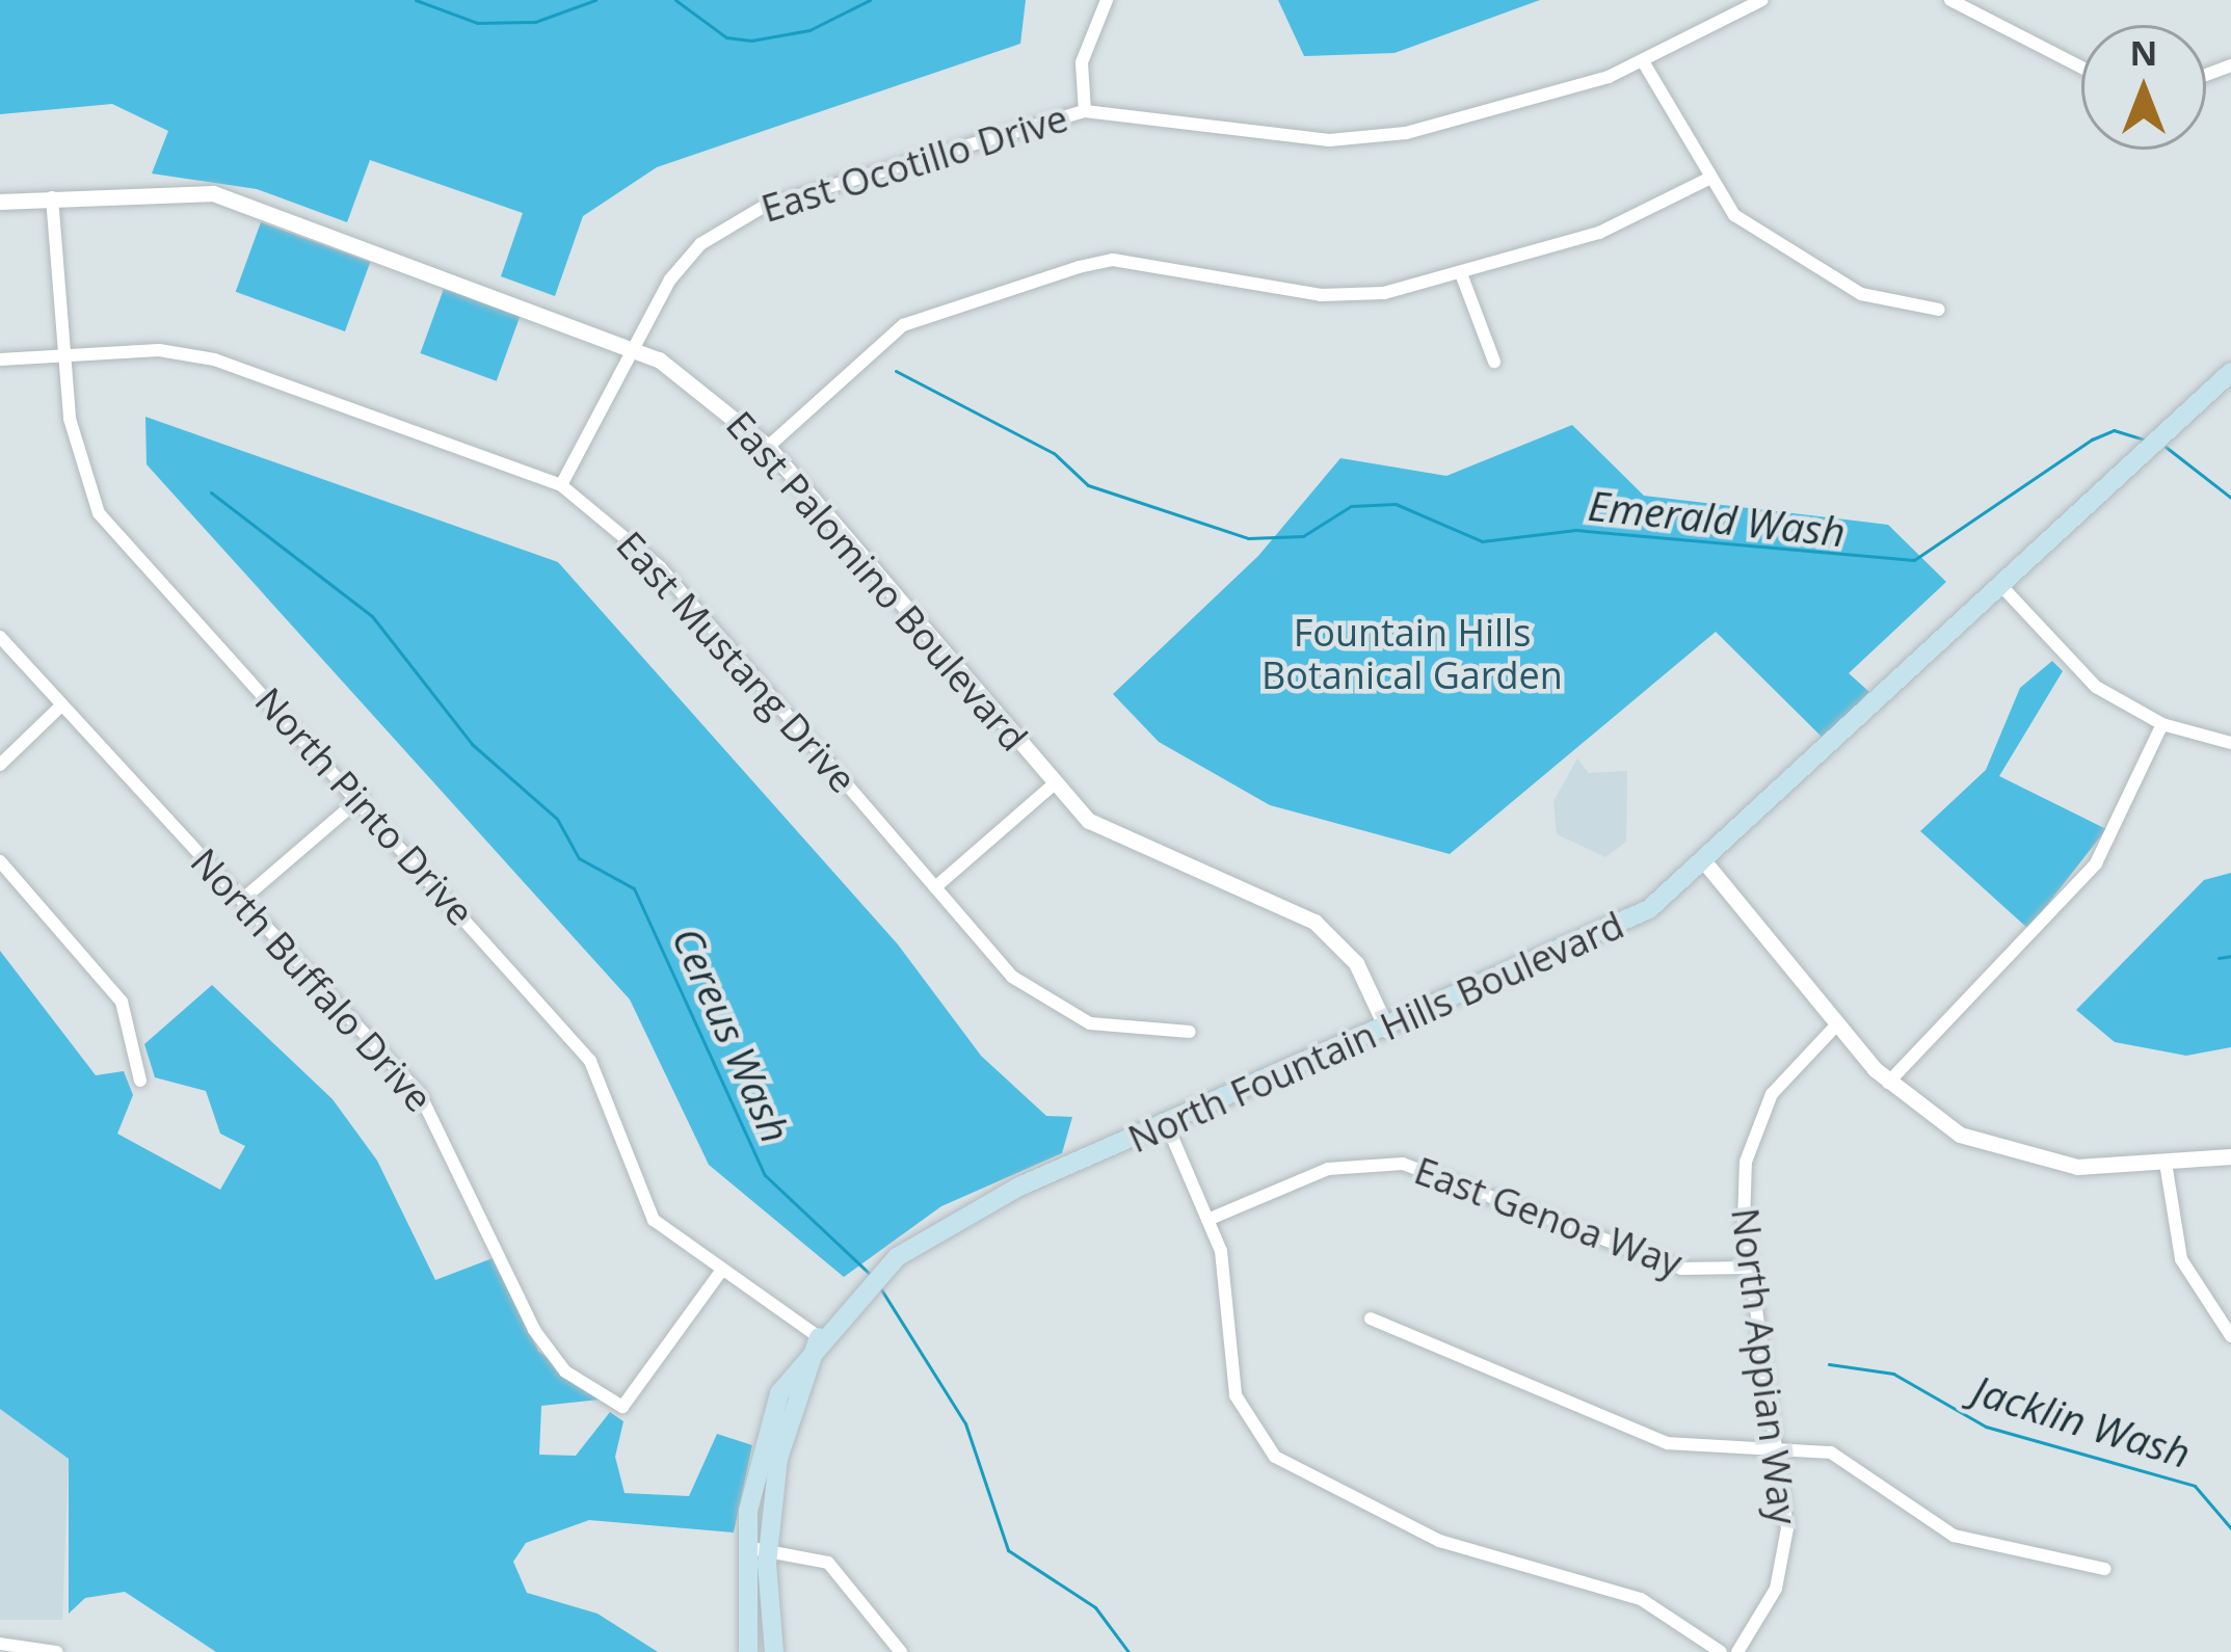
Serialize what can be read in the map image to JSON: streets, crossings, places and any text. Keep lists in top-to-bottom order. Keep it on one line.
{"streets":{"main road":["North Fountain Hills Boulevard"],"street":["East Ocotillo Drive","East Palomino Boulevard","East Mustang Drive","North Pinto Drive","North Buffalo Drive","East Genoa Way","North Appian Way"]},"crossings":[["East Ocotillo Drive","East Palomino Boulevard"],["East Ocotillo Drive","East Mustang Drive"],["East Palomino Boulevard","North Pinto Drive"],["East Palomino Boulevard","North Fountain Hills Boulevard"],["East Mustang Drive","North Pinto Drive"],["North Pinto Drive","North Buffalo Drive"],["North Pinto Drive","North Fountain Hills Boulevard"],["East Genoa Way","North Appian Way"]],"water":["Emerald Wash","Cereus Wash","Jacklin Wash"],"parks":["Fountain Hills Botanical Garden"],"north":"top"}
